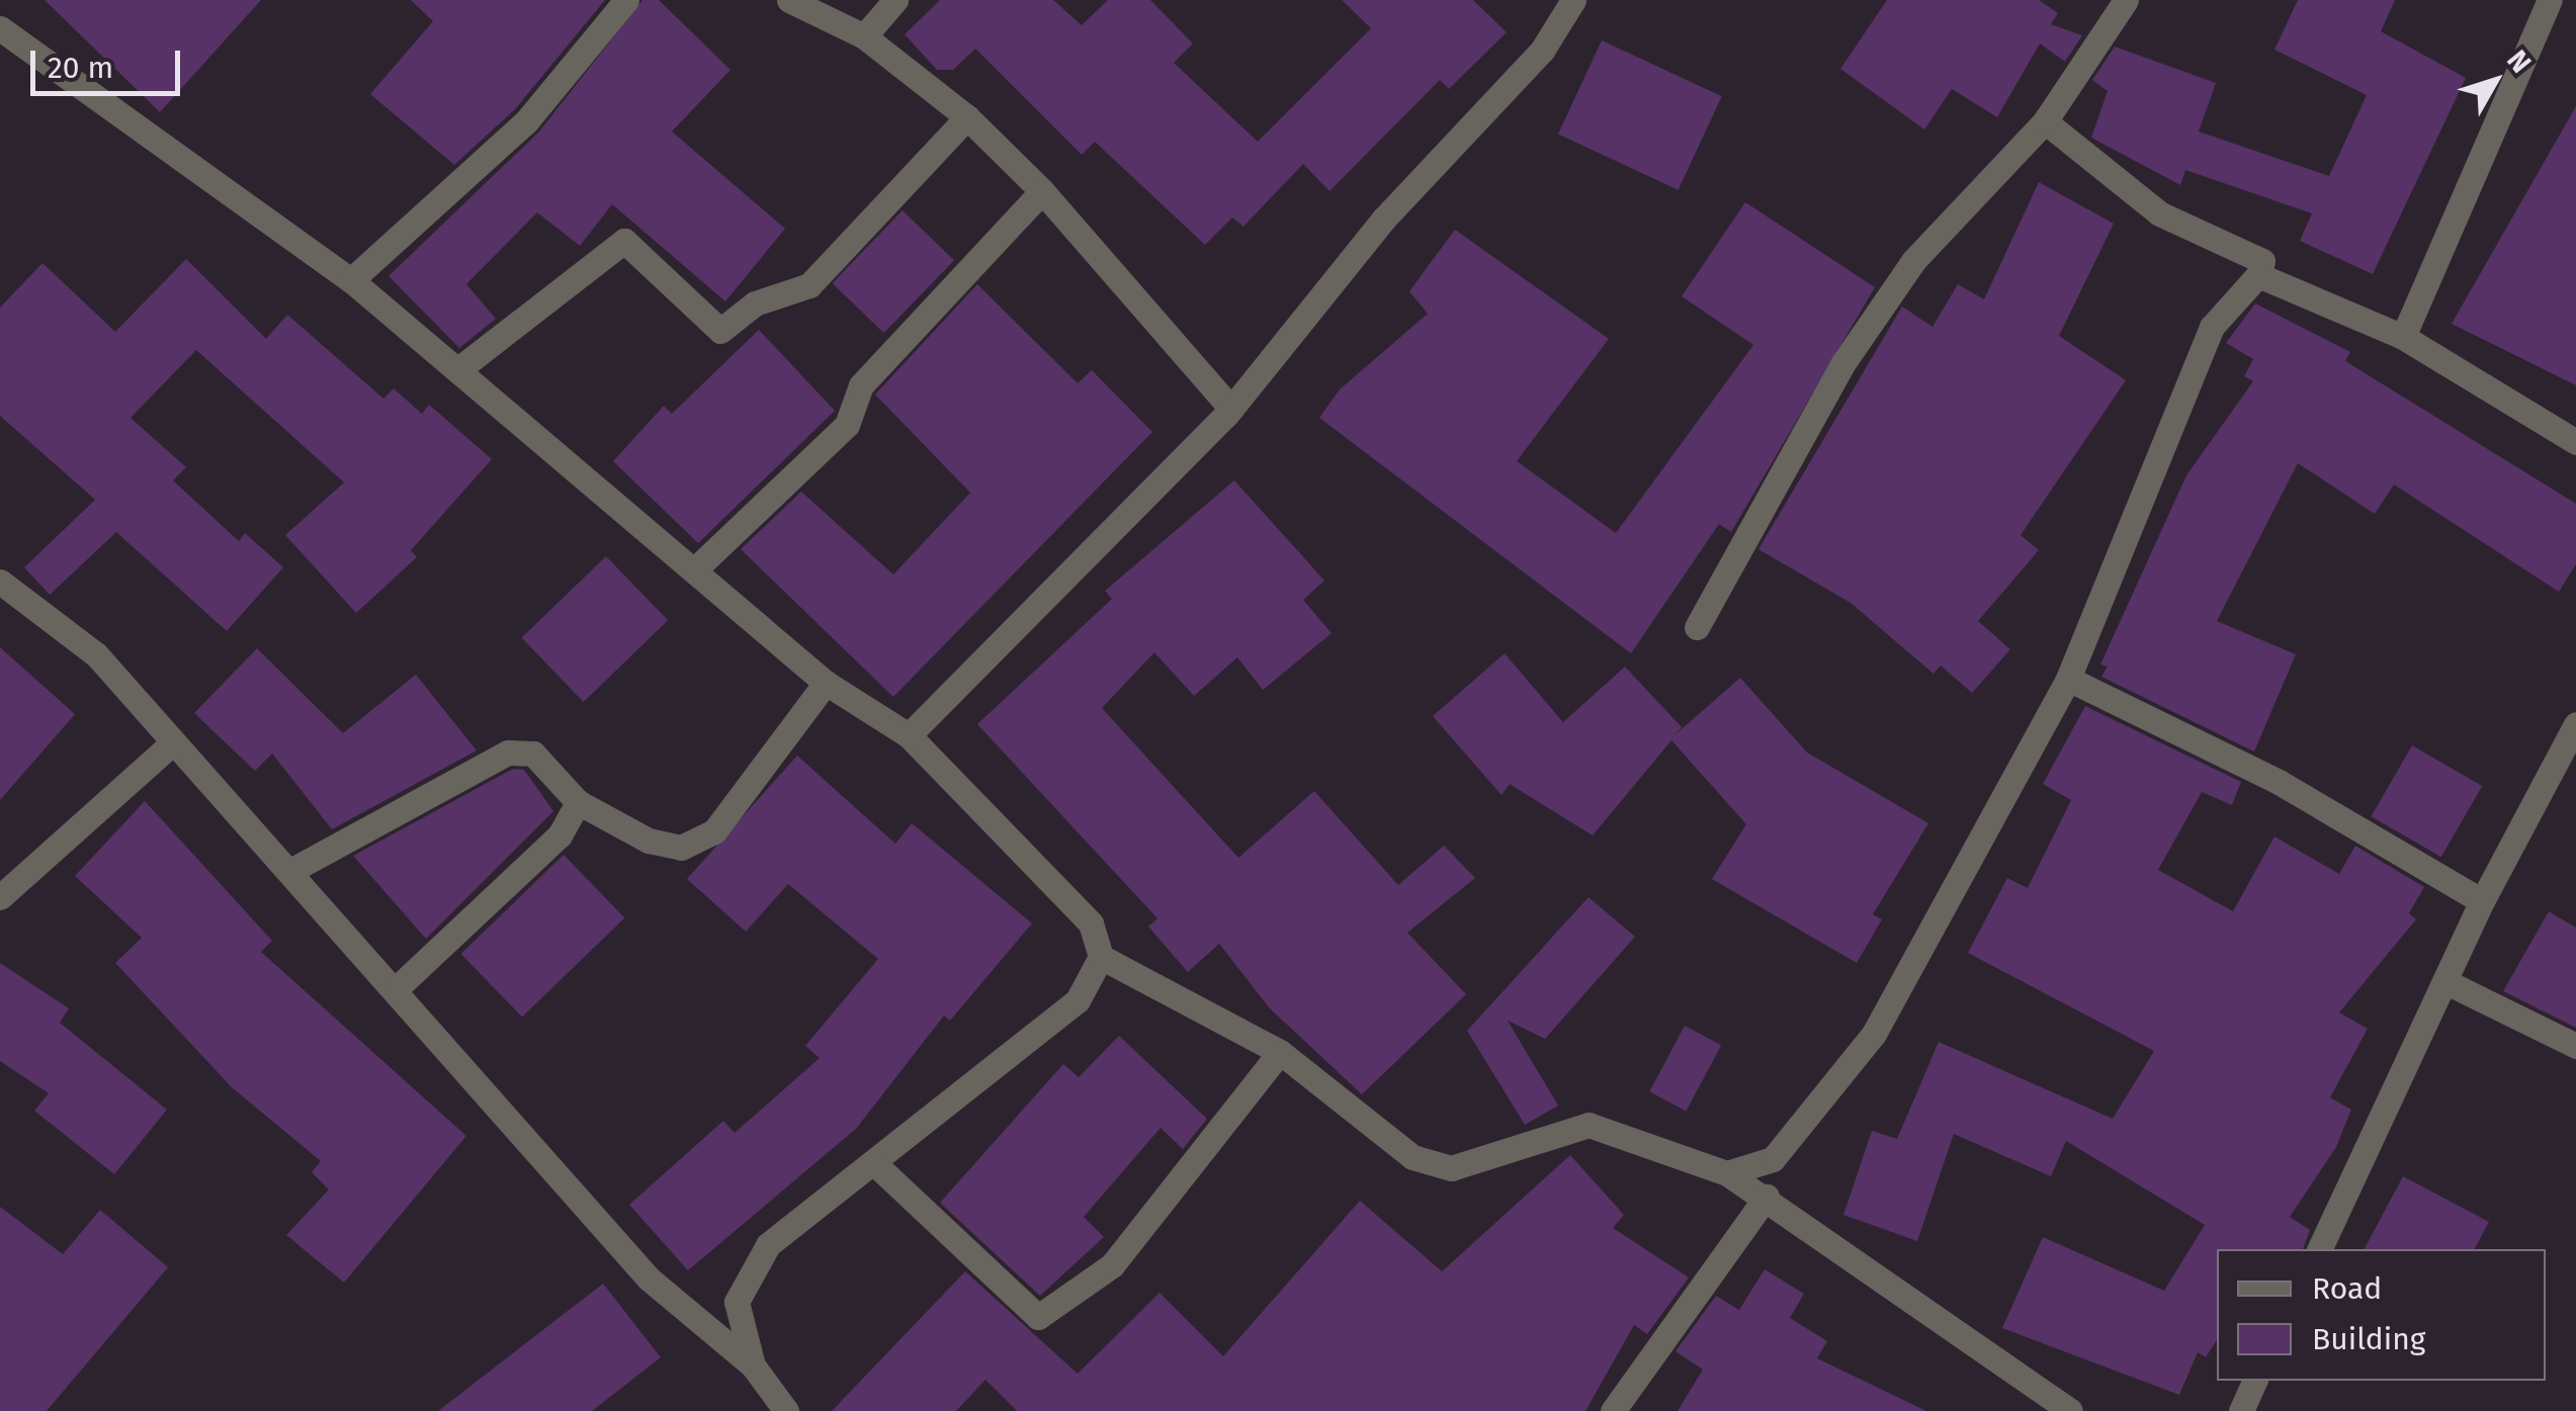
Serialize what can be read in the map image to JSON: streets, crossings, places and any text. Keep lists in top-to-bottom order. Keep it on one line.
{"legend":["Road","Building"],"scale_bar":"20 m","north":"top right"}
